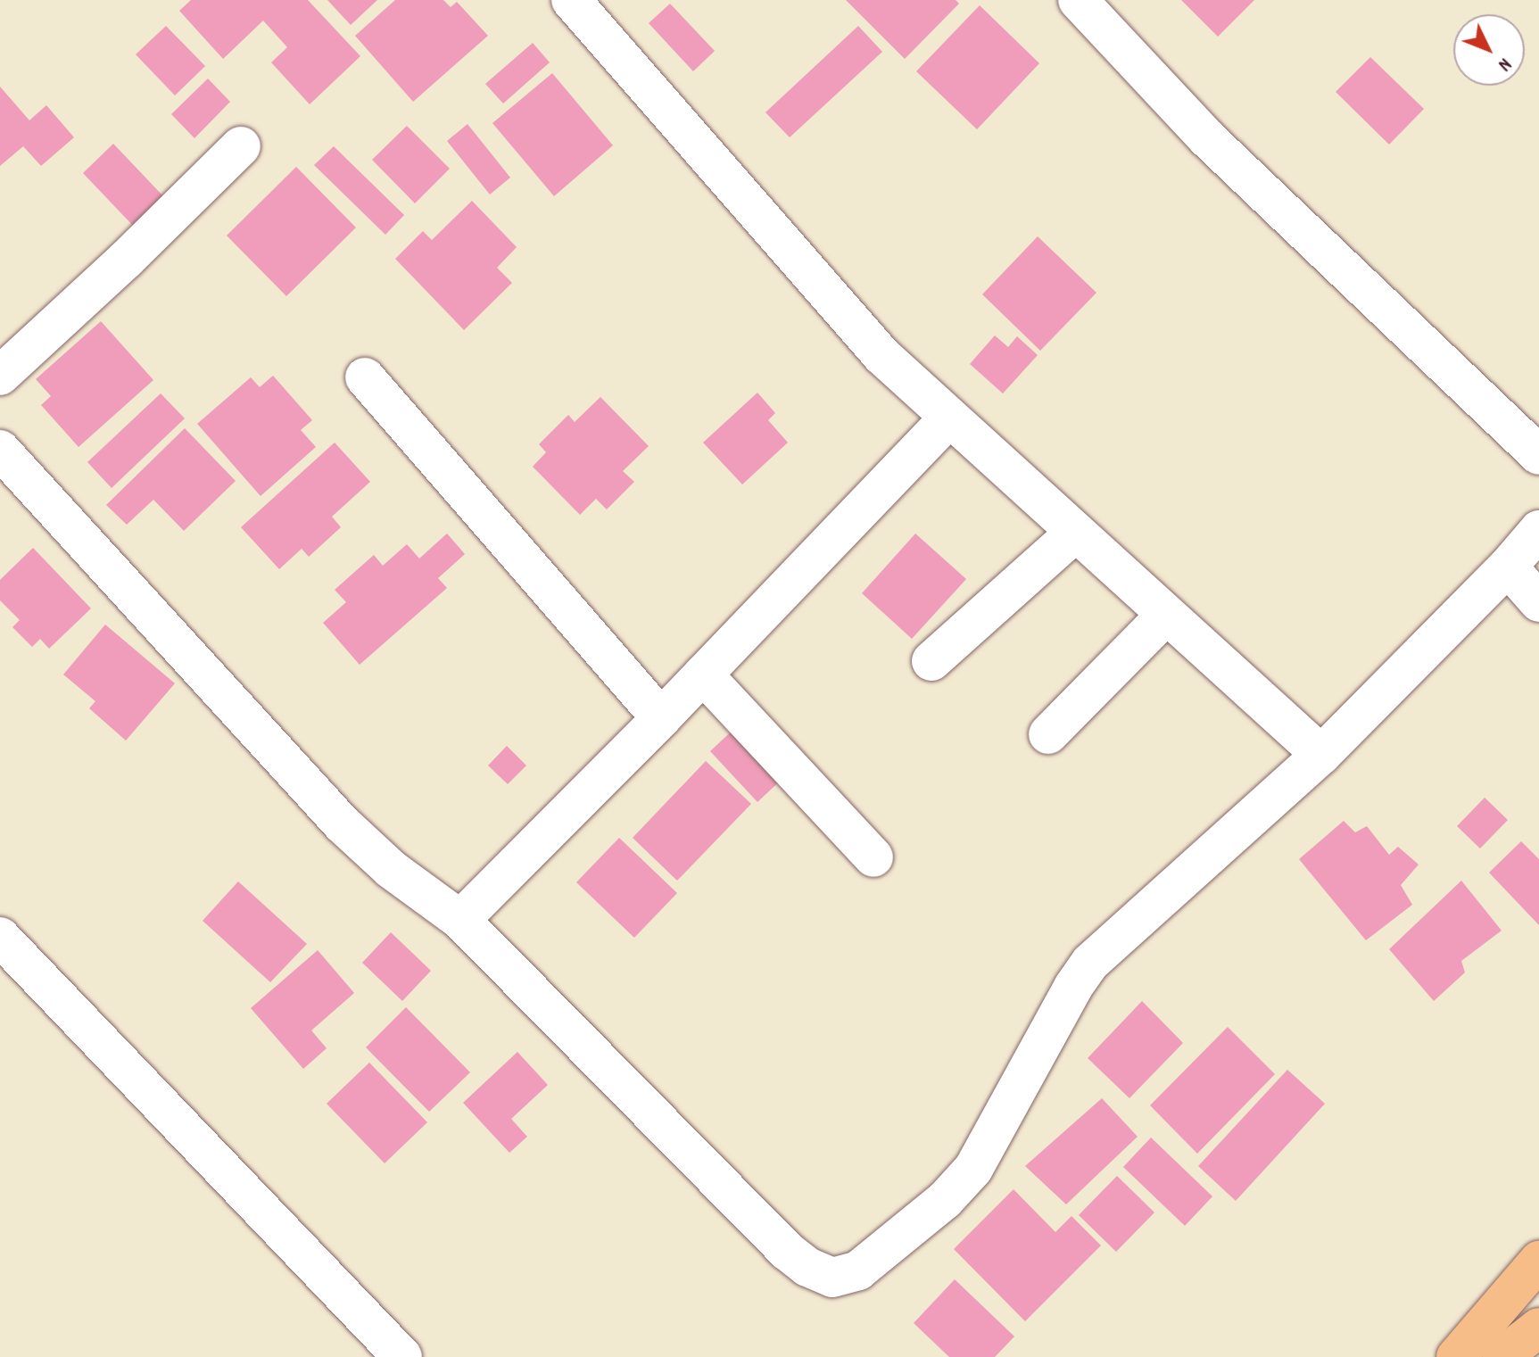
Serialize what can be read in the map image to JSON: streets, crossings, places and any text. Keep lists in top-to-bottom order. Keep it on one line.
{"north":"bottom right"}
